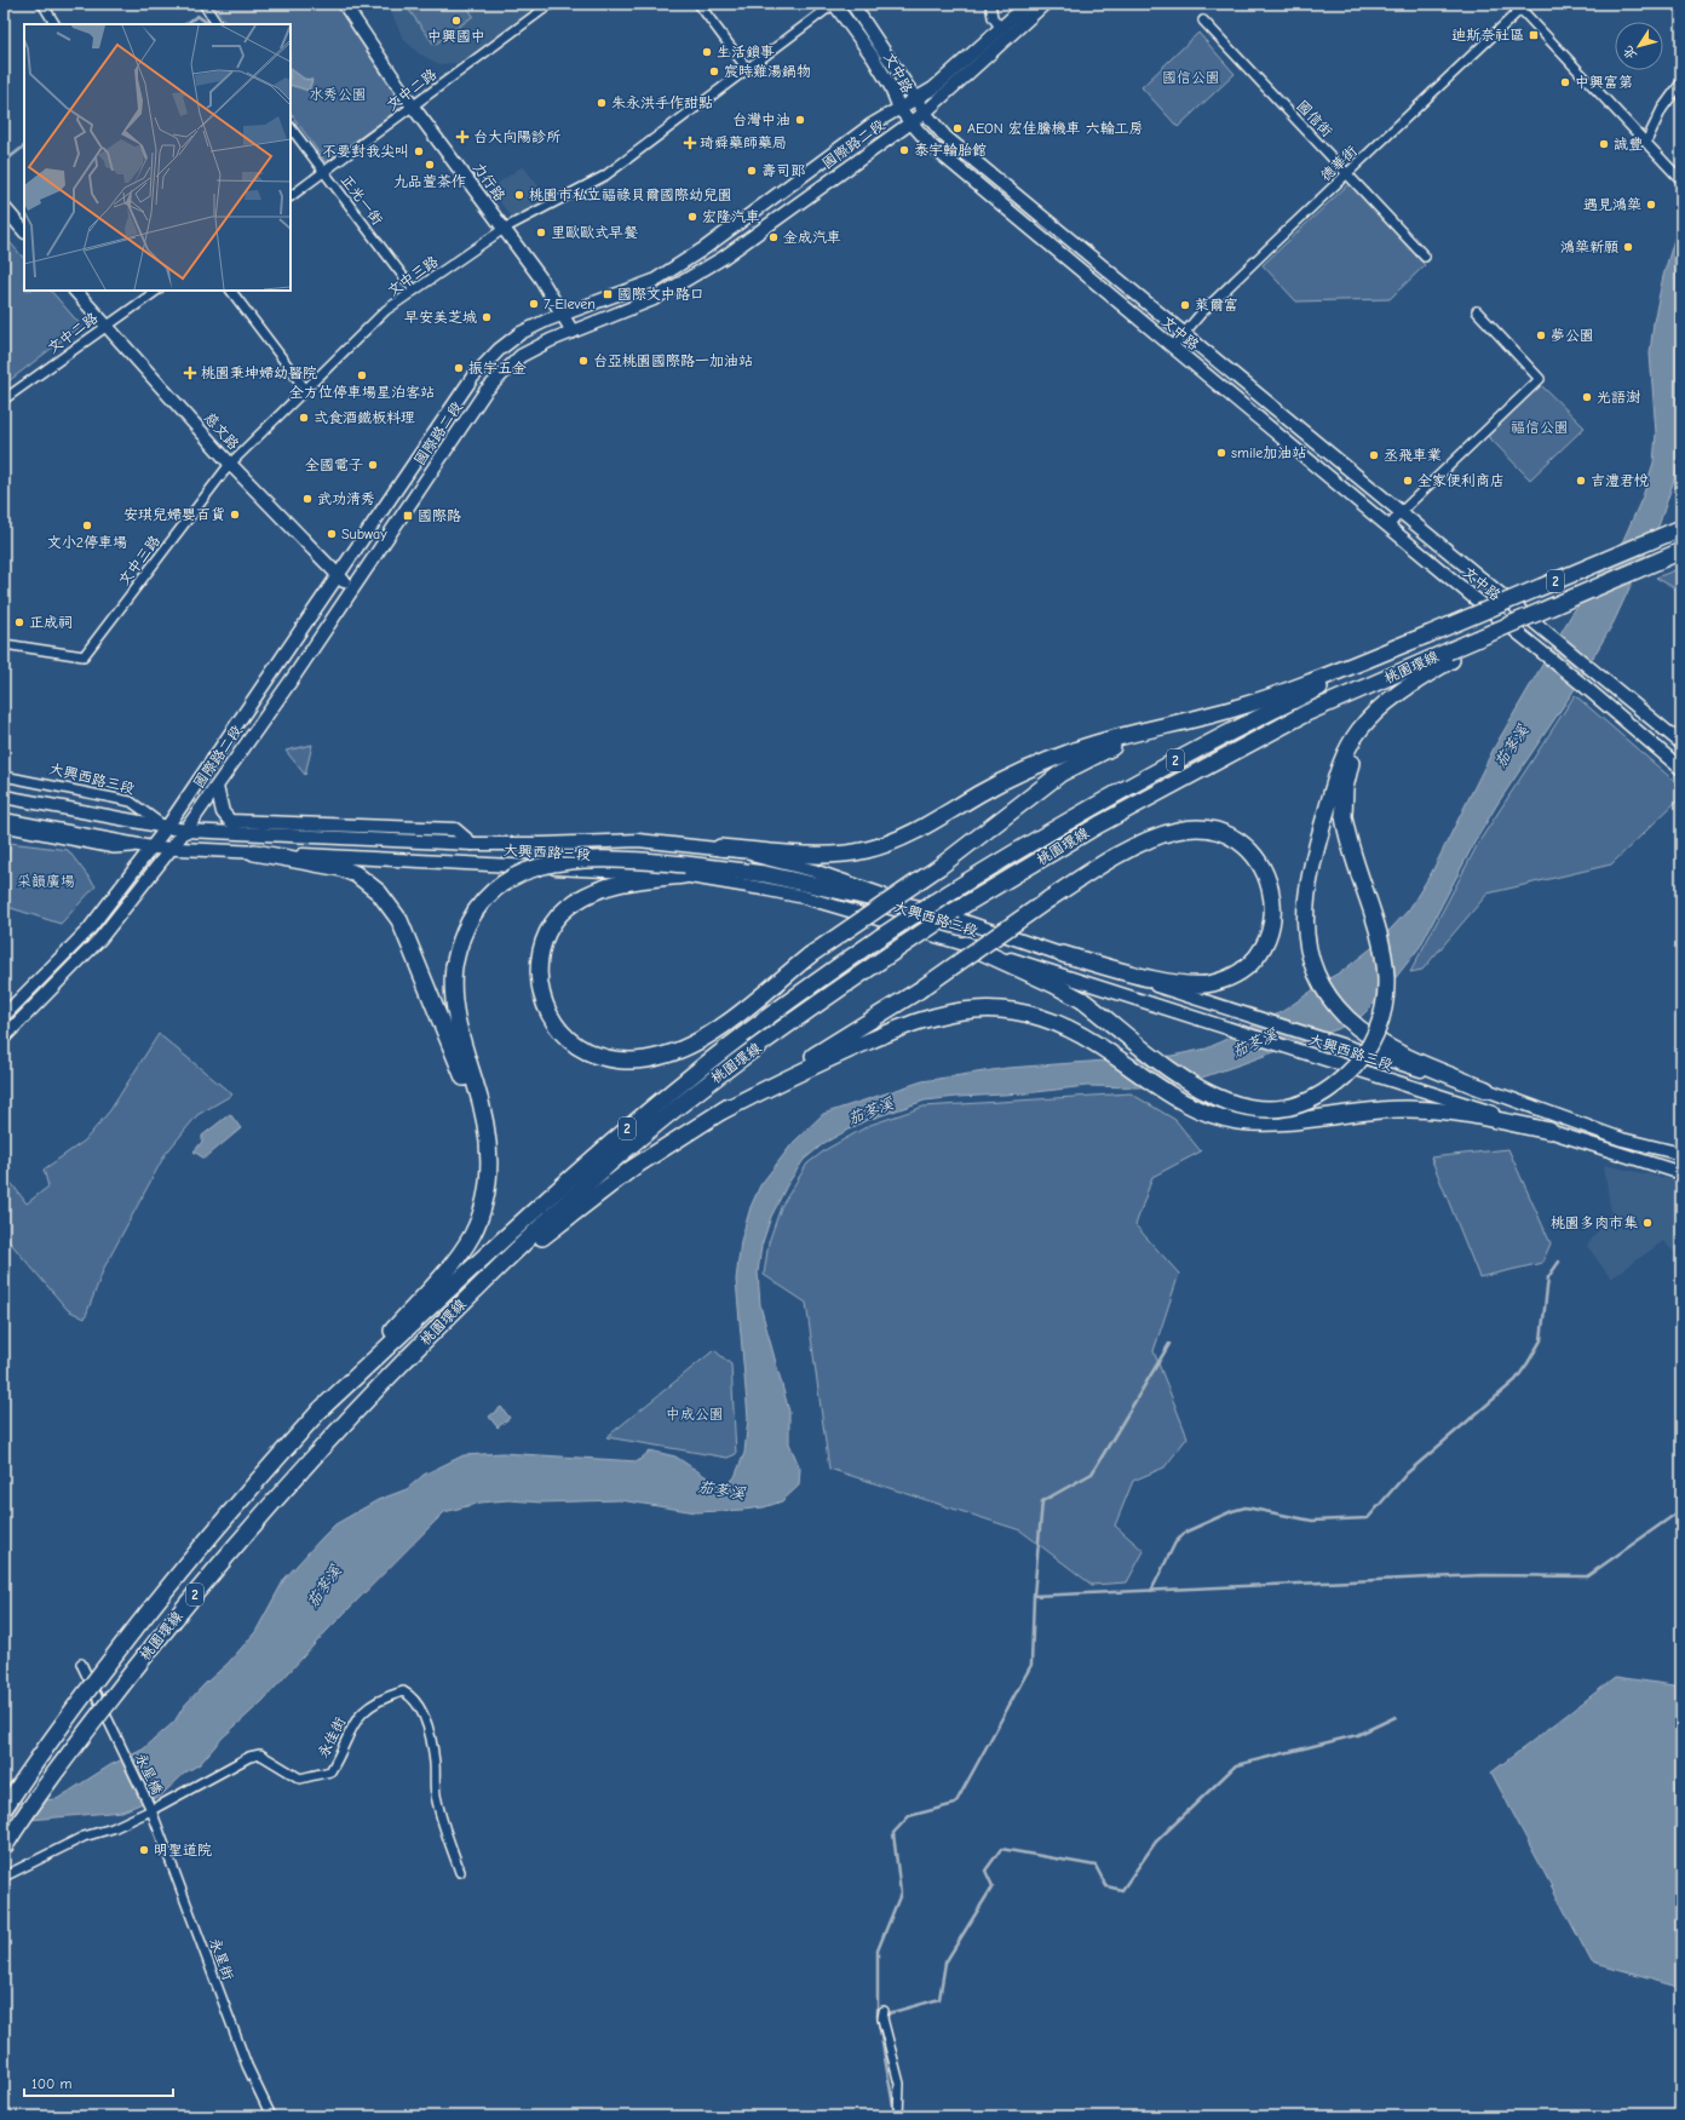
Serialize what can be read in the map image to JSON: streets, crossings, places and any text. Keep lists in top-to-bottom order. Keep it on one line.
{"streets":{"highway":["2","桃園環線"],"street":["文中路","文中二路","國信街","國際路二段","德華街","力行路","正光一街","文中三路","慈文路","大興西路三段","永佳街","永星橋","永星街"]},"crossings":[["文中路","國際路二段"],["文中路","德華街"],["文中路","文中三路"],["文中二路","力行路"],["文中二路","正光一街"],["文中二路","慈文路"],["國信街","德華街"],["國際路二段","力行路"],["國際路二段","慈文路"],["國際路二段","大興西路三段"],["力行路","文中三路"],["正光一街","文中三路"],["文中三路","慈文路"],["2","桃園環線"],["桃園環線","大興西路三段"],["永佳街","永星橋"],["永佳街","永星街"],["永星橋","永星街"]],"water":["茄苳溪"],"parks":["國信公園","水秀公園","福信公園","采韻廣場","中成公園"],"places":{"other":["中興國中","生活鎖事","宸時雞湯鍋物","中興富第","朱永洪手作甜點","台灣中油","AEON 宏佳騰機車 六輪工房","誠豐","泰宇輪胎館","不要對我尖叫","九品萱茶作","壽司郎","桃園市私立福祿貝爾國際幼兒園","遇見鴻築","宏隆汽車","里歐歐式早餐","金成汽車","鴻築新願","7-Eleven","萊爾富","早安美芝城","夢公園","台亞桃園國際路一加油站","振宇五金","全方位停車場星泊客站","光語澍","弍食酒鐵板料理","smile加油站","丞飛車業","全國電子","全家便利商店","吉澧君悅","武功清秀","安琪兒婦嬰百貨","文小2停車場","Subway","正成祠","桃園多肉市集","明聖道院"],"transit":["迪斯奈社區","國際文中路口","國際路"],"health":["台大向陽診所","琦舜藥師藥局","桃園秉坤婦幼醫院"]},"scale_bar":"100 m","north":"bottom left"}
